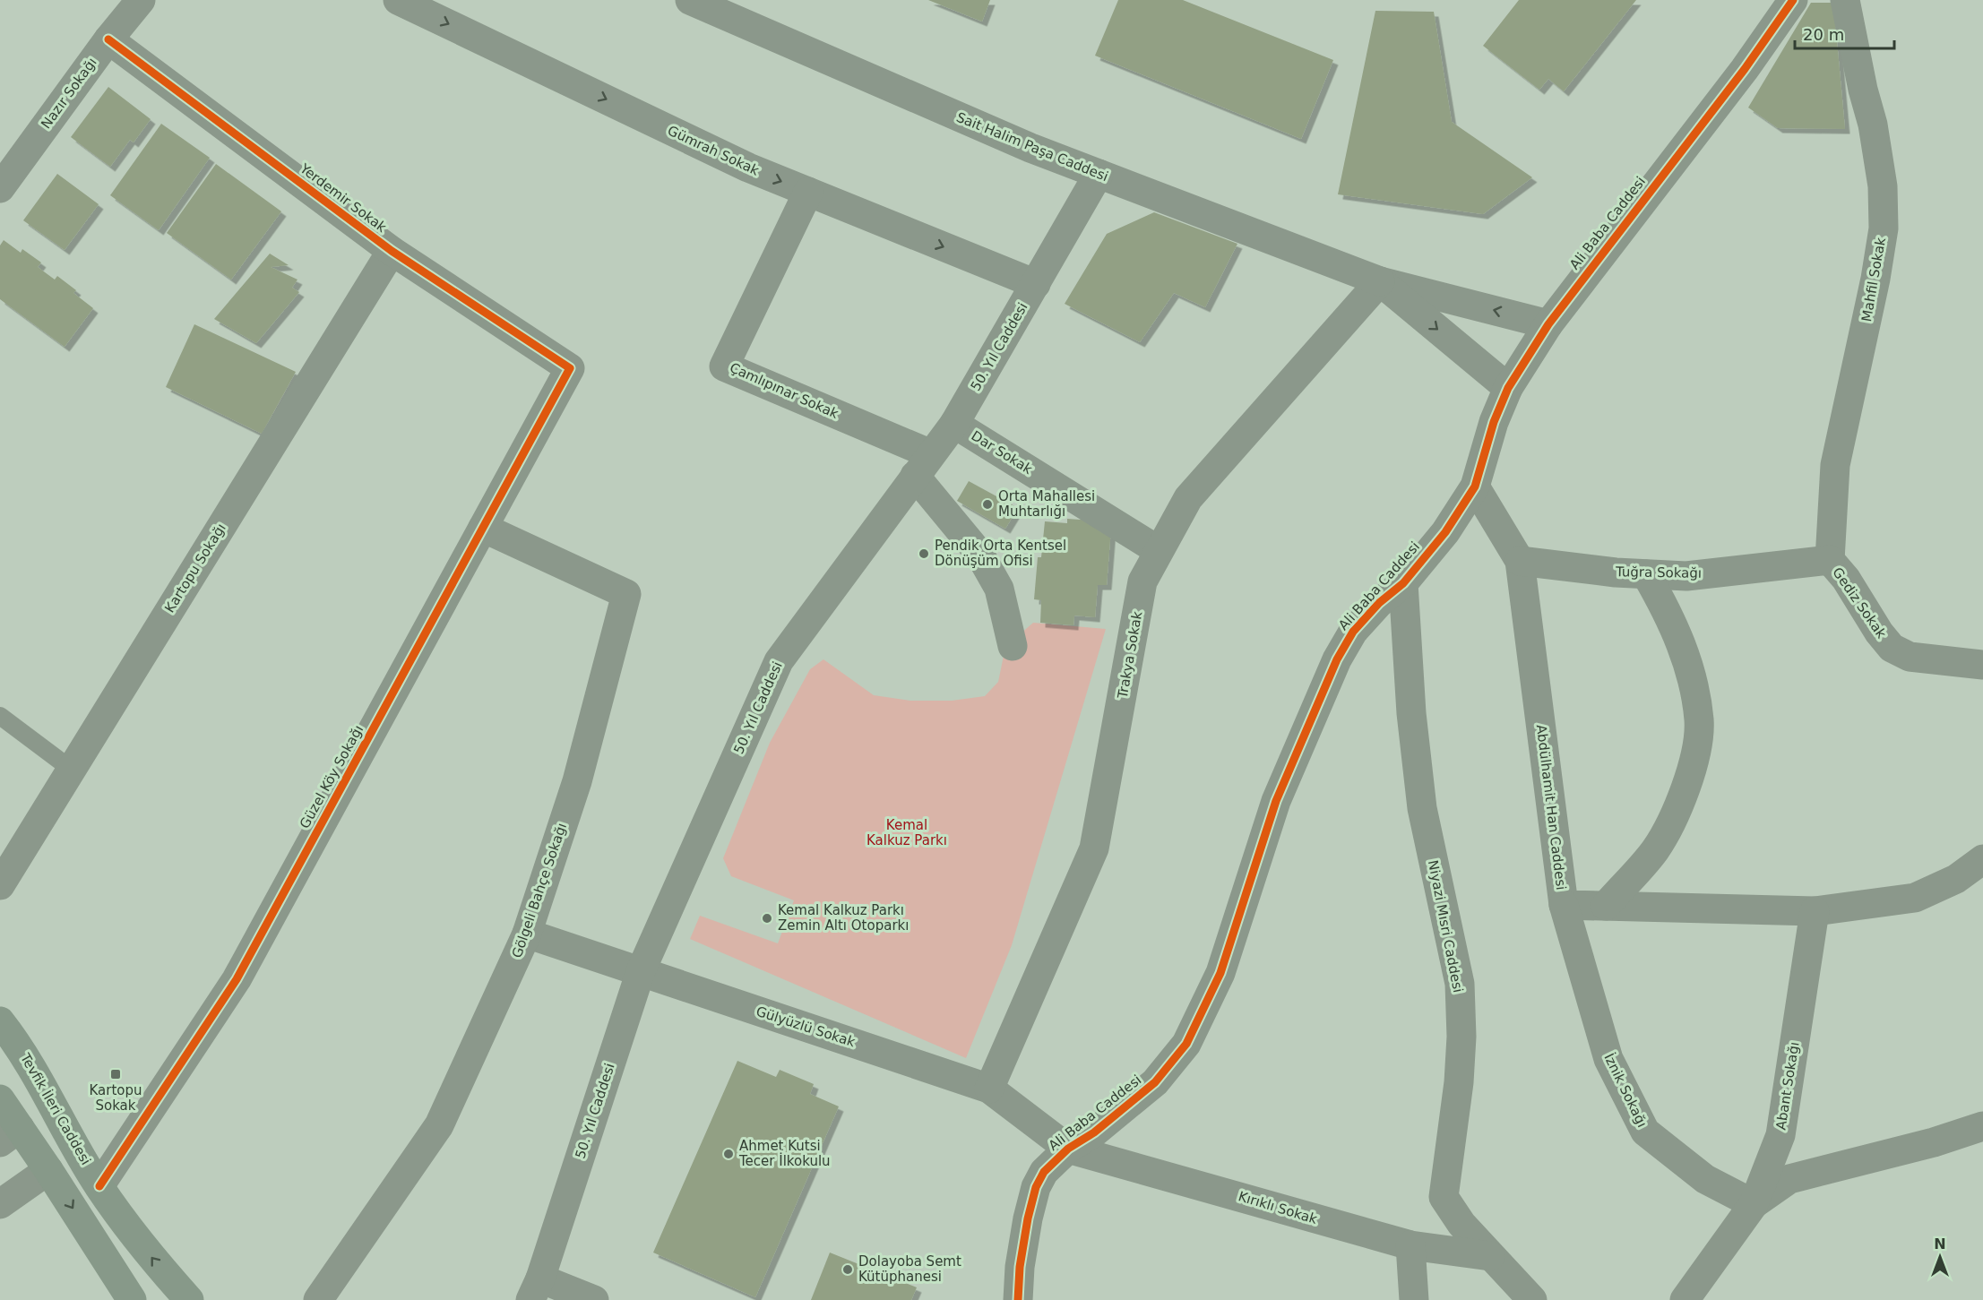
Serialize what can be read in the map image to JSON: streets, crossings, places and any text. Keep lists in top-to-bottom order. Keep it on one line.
{"streets":{"main road":["Tevfik İleri Caddesi"],"street":["Nazır Sokağı","Sait Halim Paşa Caddesi","Gümrah Sokak","Yerdemir Sokak","Ali Baba Caddesi","Mahfil Sokak","50. Yıl Caddesi","Çamlıpınar Sokak","Dar Sokak","Kartopu Sokağı","Tuğra Sokağı","Gediz Sokak","Trakya Sokak","Güzel Köy Sokağı","Abdülhamit Han Caddesi","Gölgeli Bahçe Sokağı","Niyazi Mısri Caddesi","Gülyüzlü Sokak","Abant Sokağı","İznik Sokağı","Kırıklı Sokak"]},"crossings":[["Nazır Sokağı","Yerdemir Sokak"],["Sait Halim Paşa Caddesi","50. Yıl Caddesi"],["Sait Halim Paşa Caddesi","Trakya Sokak"],["Gümrah Sokak","50. Yıl Caddesi"],["Gümrah Sokak","Çamlıpınar Sokak"],["Yerdemir Sokak","Kartopu Sokağı"],["Yerdemir Sokak","Güzel Köy Sokağı"],["Ali Baba Caddesi","Abdülhamit Han Caddesi"],["Ali Baba Caddesi","Niyazi Mısri Caddesi"],["Ali Baba Caddesi","Gülyüzlü Sokak"],["Ali Baba Caddesi","Kırıklı Sokak"],["Mahfil Sokak","Tuğra Sokağı"],["Mahfil Sokak","Gediz Sokak"],["50. Yıl Caddesi","Çamlıpınar Sokak"],["50. Yıl Caddesi","Dar Sokak"],["50. Yıl Caddesi","Gülyüzlü Sokak"],["Dar Sokak","Trakya Sokak"],["Tuğra Sokağı","Gediz Sokak"],["Tuğra Sokağı","Abdülhamit Han Caddesi"],["Trakya Sokak","Gülyüzlü Sokak"],["Güzel Köy Sokağı","Gölgeli Bahçe Sokağı"],["Güzel Köy Sokağı","Tevfik İleri Caddesi"],["Abdülhamit Han Caddesi","Abant Sokağı"],["Abdülhamit Han Caddesi","İznik Sokağı"],["Gölgeli Bahçe Sokağı","Gülyüzlü Sokak"],["Niyazi Mısri Caddesi","Kırıklı Sokak"],["Gülyüzlü Sokak","Kırıklı Sokak"],["Abant Sokağı","İznik Sokağı"]],"one_way":["Gümrah Sokak"],"parks":["Kemal Kalkuz Parkı"],"places":{"other":["Orta Mahallesi Muhtarlığı","Pendik Orta Kentsel Dönüşüm Ofisi","Kemal Kalkuz Parkı Zemin Altı Otoparkı","Ahmet Kutsi Tecer İlkokulu","Dolayoba Semt Kütüphanesi"],"transit":["Kartopu Sokak"]},"scale_bar":"20 m","north":"top"}
